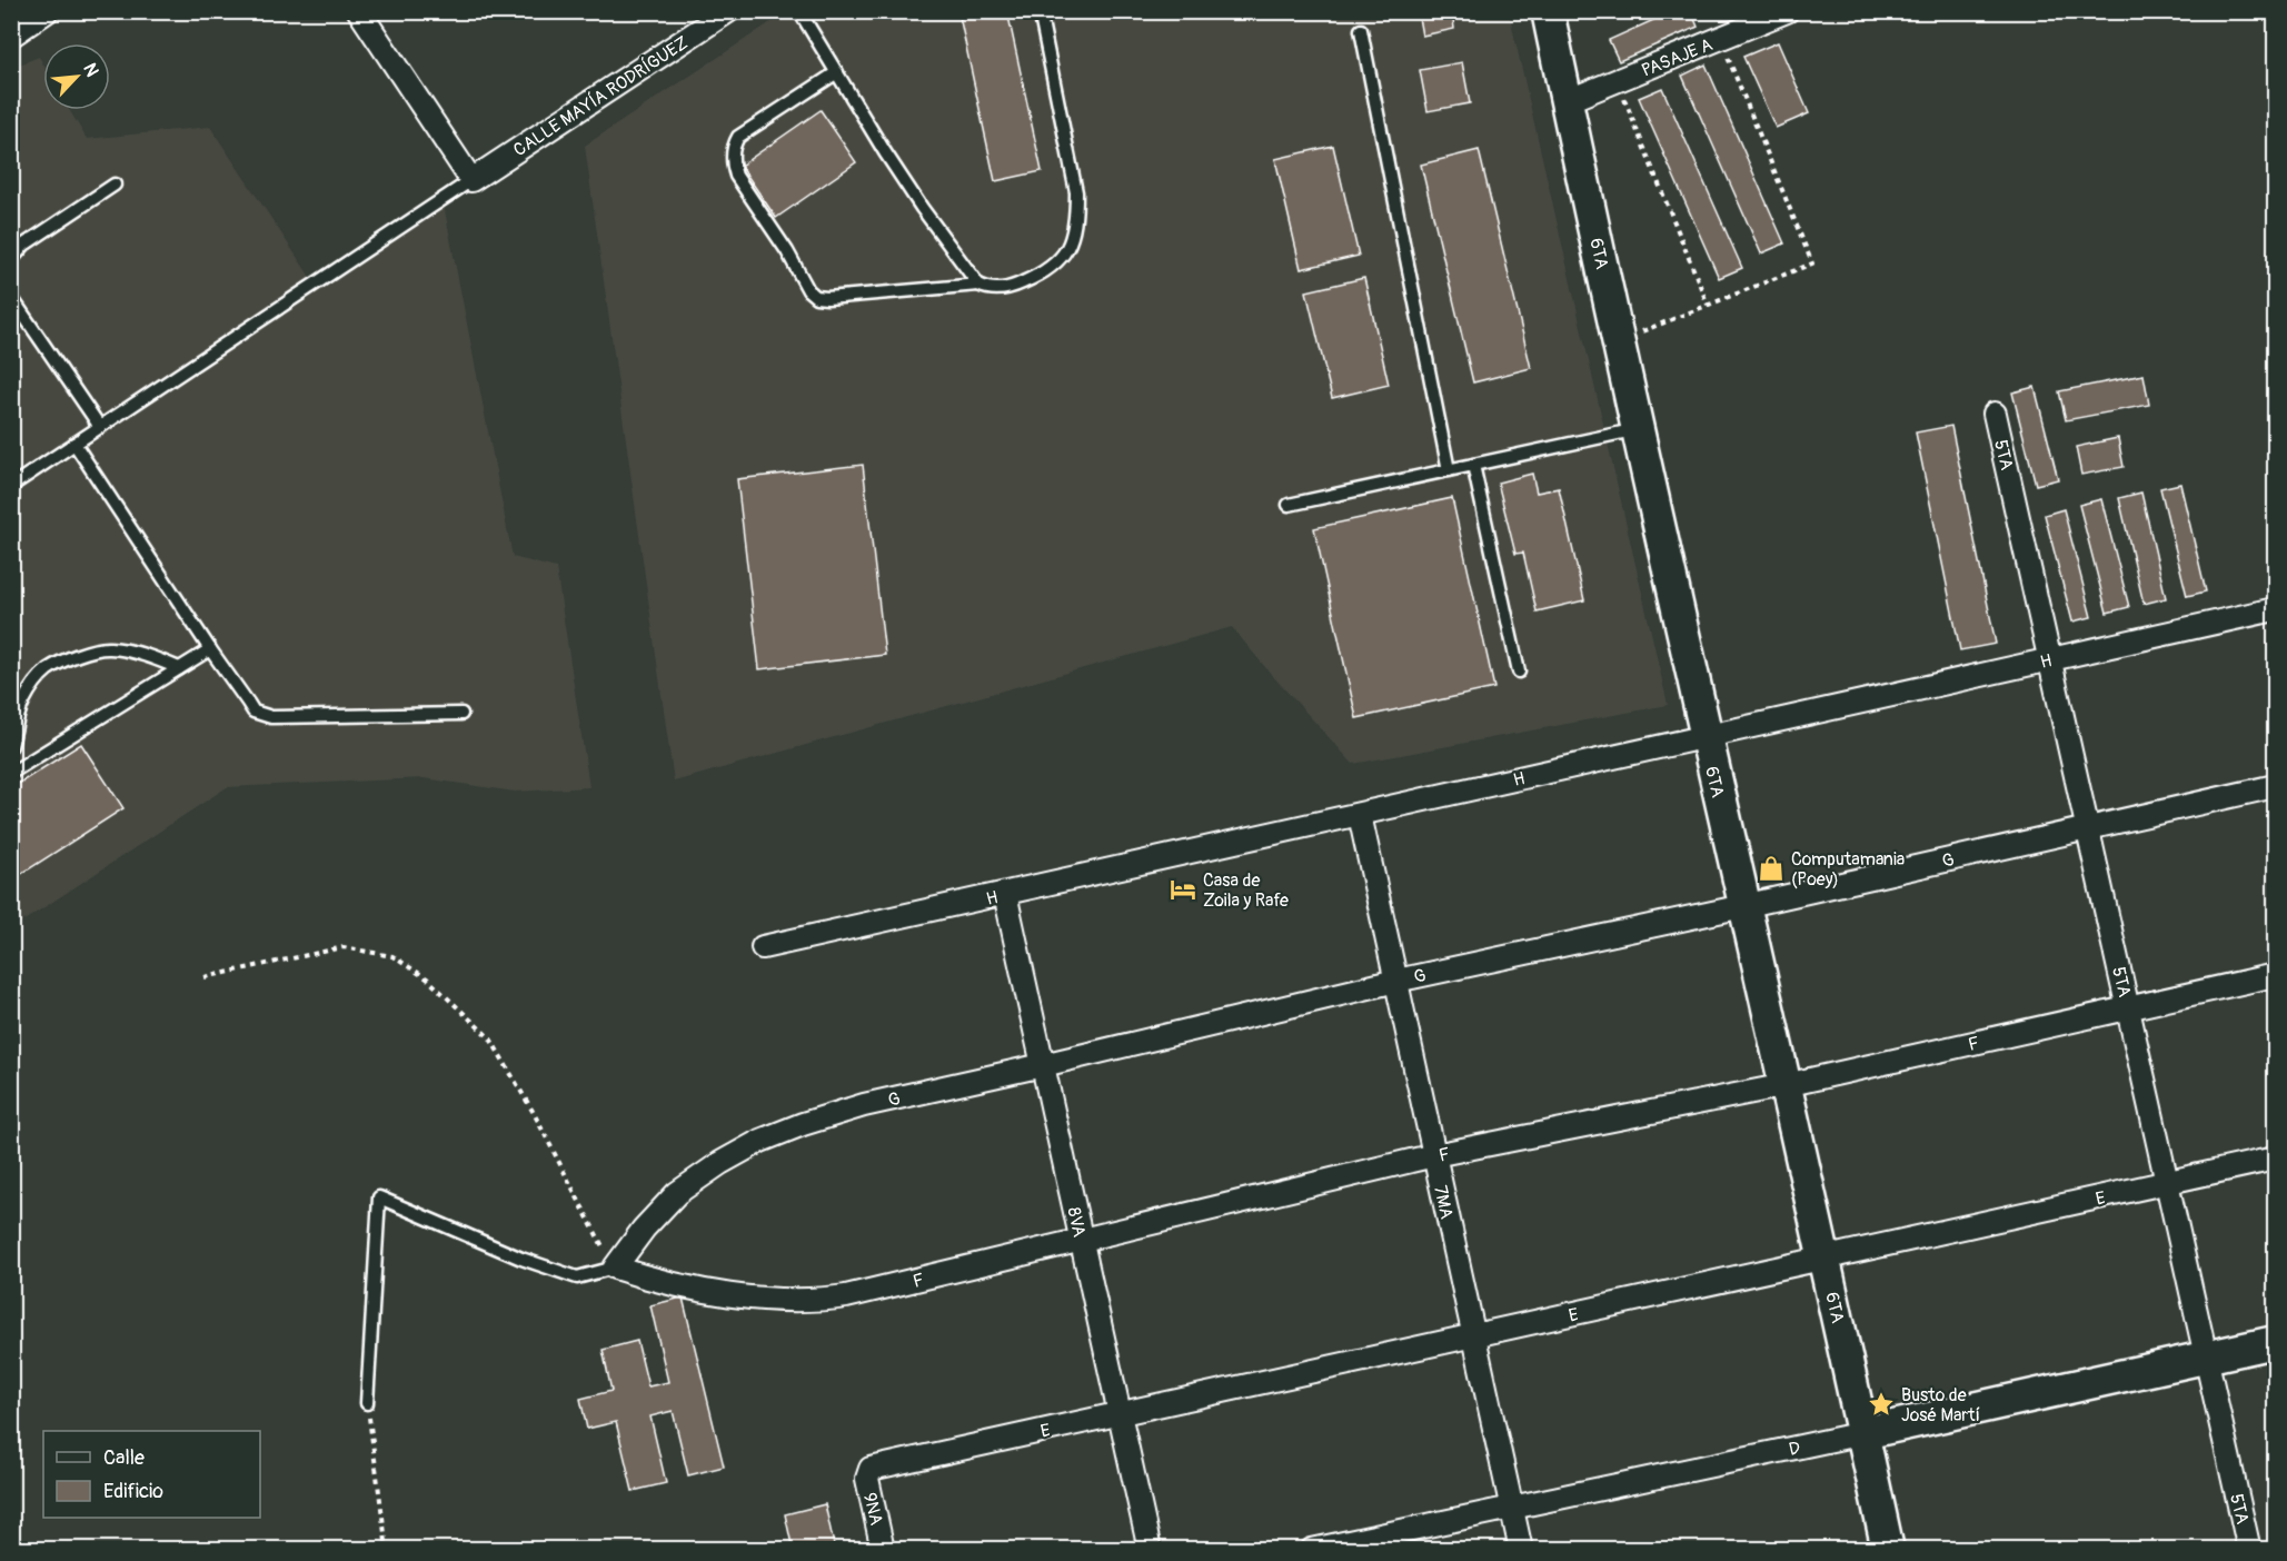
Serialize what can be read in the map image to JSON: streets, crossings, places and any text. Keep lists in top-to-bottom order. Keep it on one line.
{"streets":{"main road":["6TA","D"],"street":["PASAJE A","CALLE MAYÍA RODRÍGUEZ","5TA","H","G","F","E","7MA","8VA","9NA"]},"crossings":[["PASAJE A","6TA"],["6TA","H"],["6TA","G"],["6TA","F"],["6TA","E"],["6TA","D"],["5TA","H"],["5TA","G"],["5TA","F"],["5TA","E"],["5TA","D"],["H","7MA"],["H","8VA"],["G","F"],["G","7MA"],["G","8VA"],["F","7MA"],["F","8VA"],["E","7MA"],["E","8VA"],["E","9NA"],["7MA","D"]],"places":{"shop":["Computamania (Poey)"],"hotel":["Casa de Zoila y Rafe"],"place":["Busto de José Martí"]},"legend":["Calle","Edificio"],"north":"top right"}
